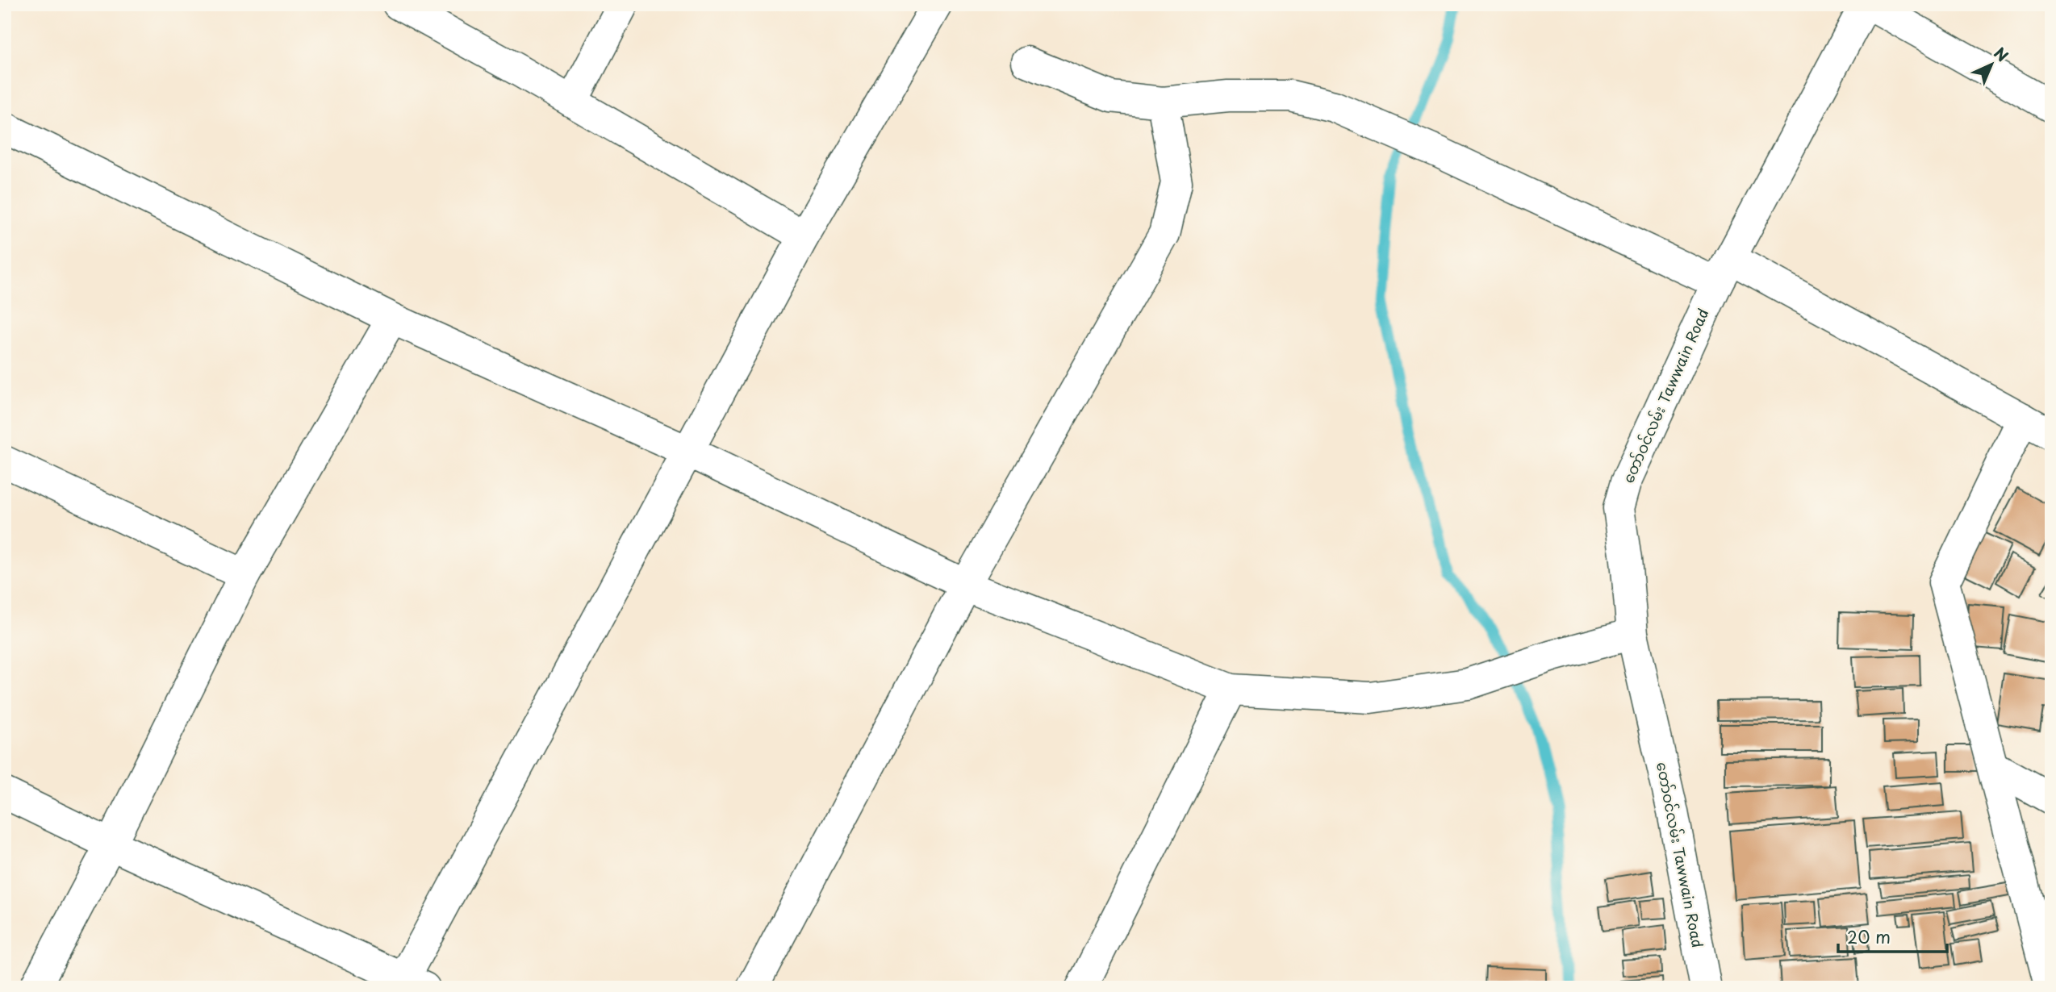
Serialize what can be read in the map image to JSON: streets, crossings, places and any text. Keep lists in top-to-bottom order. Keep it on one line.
{"streets":{"street":["တော်ဝင်လမ်း Tawwain Road"]},"scale_bar":"20 m","north":"top right"}
